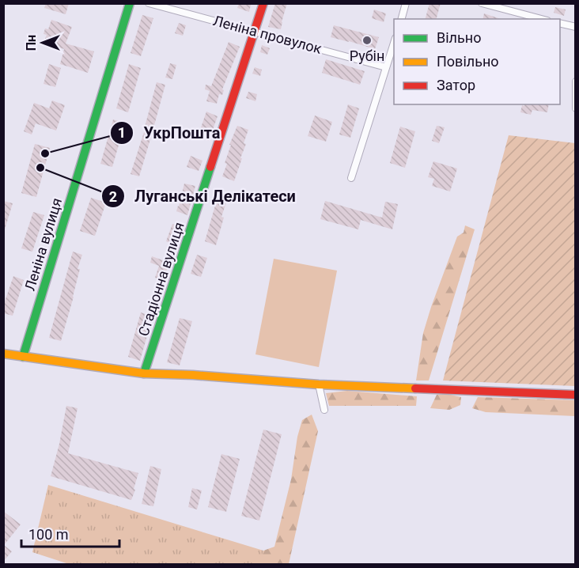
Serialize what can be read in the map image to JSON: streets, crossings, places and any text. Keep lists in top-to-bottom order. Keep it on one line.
{"streets":{"street":["Леніна провулок","Леніна вулиця","Стадіонна вулиця"]},"crossings":[["Леніна провулок","Стадіонна вулиця"]],"places":["Рубін","УкрПошта","Луганські Делікатеси"],"legend":["Вільно","Повільно","Затор"],"scale_bar":"100 m","north":"left"}
